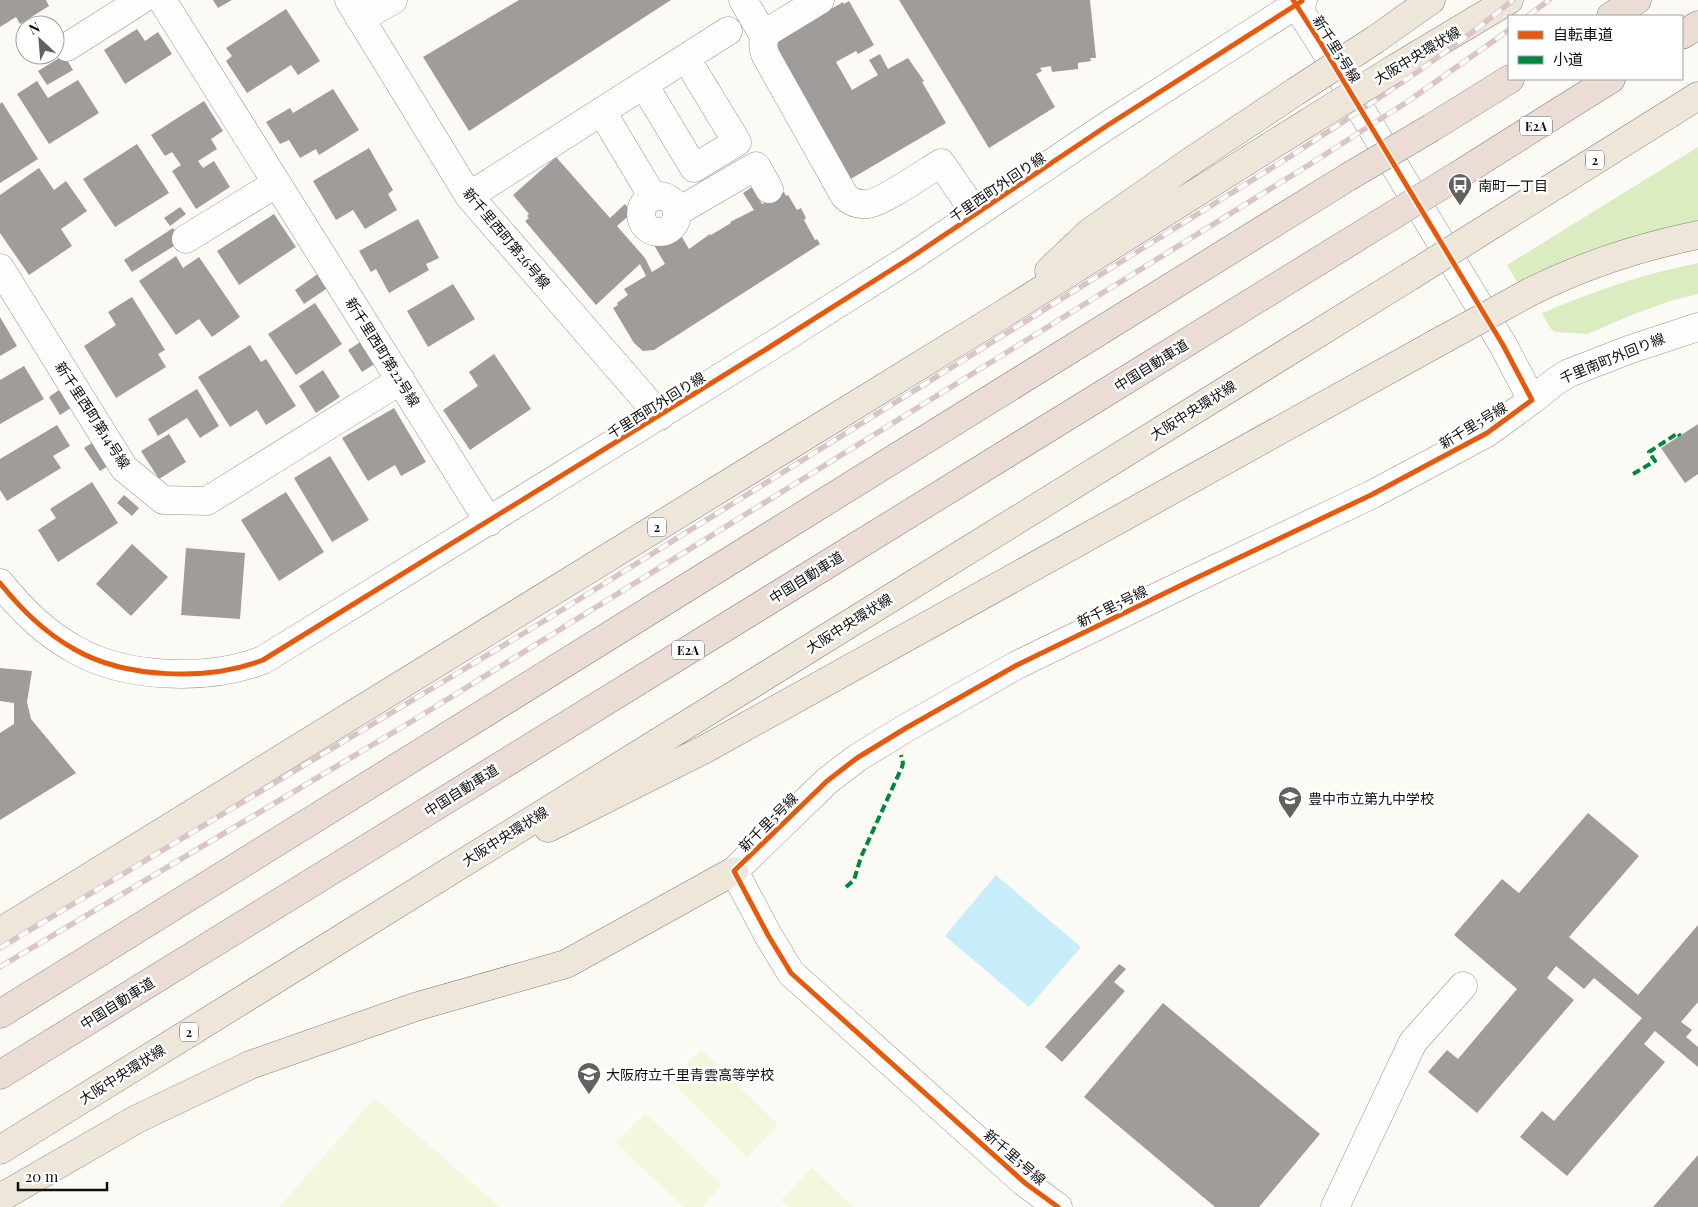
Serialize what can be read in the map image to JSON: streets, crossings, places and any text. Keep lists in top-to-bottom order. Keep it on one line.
{"streets":{"highway":["E2A","中国自動車道"],"main road":["大阪中央環状線","2"],"street":["新千里5号線","千里西町外回り線","新千里西町第26号線","新千里西町第22号線","千里南町外回り線","新千里西町第14号線"]},"crossings":[["新千里5号線","千里西町外回り線"],["新千里5号線","千里南町外回り線"],["千里西町外回り線","新千里西町第26号線"],["千里西町外回り線","新千里西町第22号線"],["新千里西町第22号線","新千里西町第14号線"]],"places":{"bus stop":["南町一丁目"],"school or university":["豊中市立第九中学校","大阪府立千里青雲高等学校"]},"legend":["自転車道","小道"],"scale_bar":"20 m","north":"top left"}
